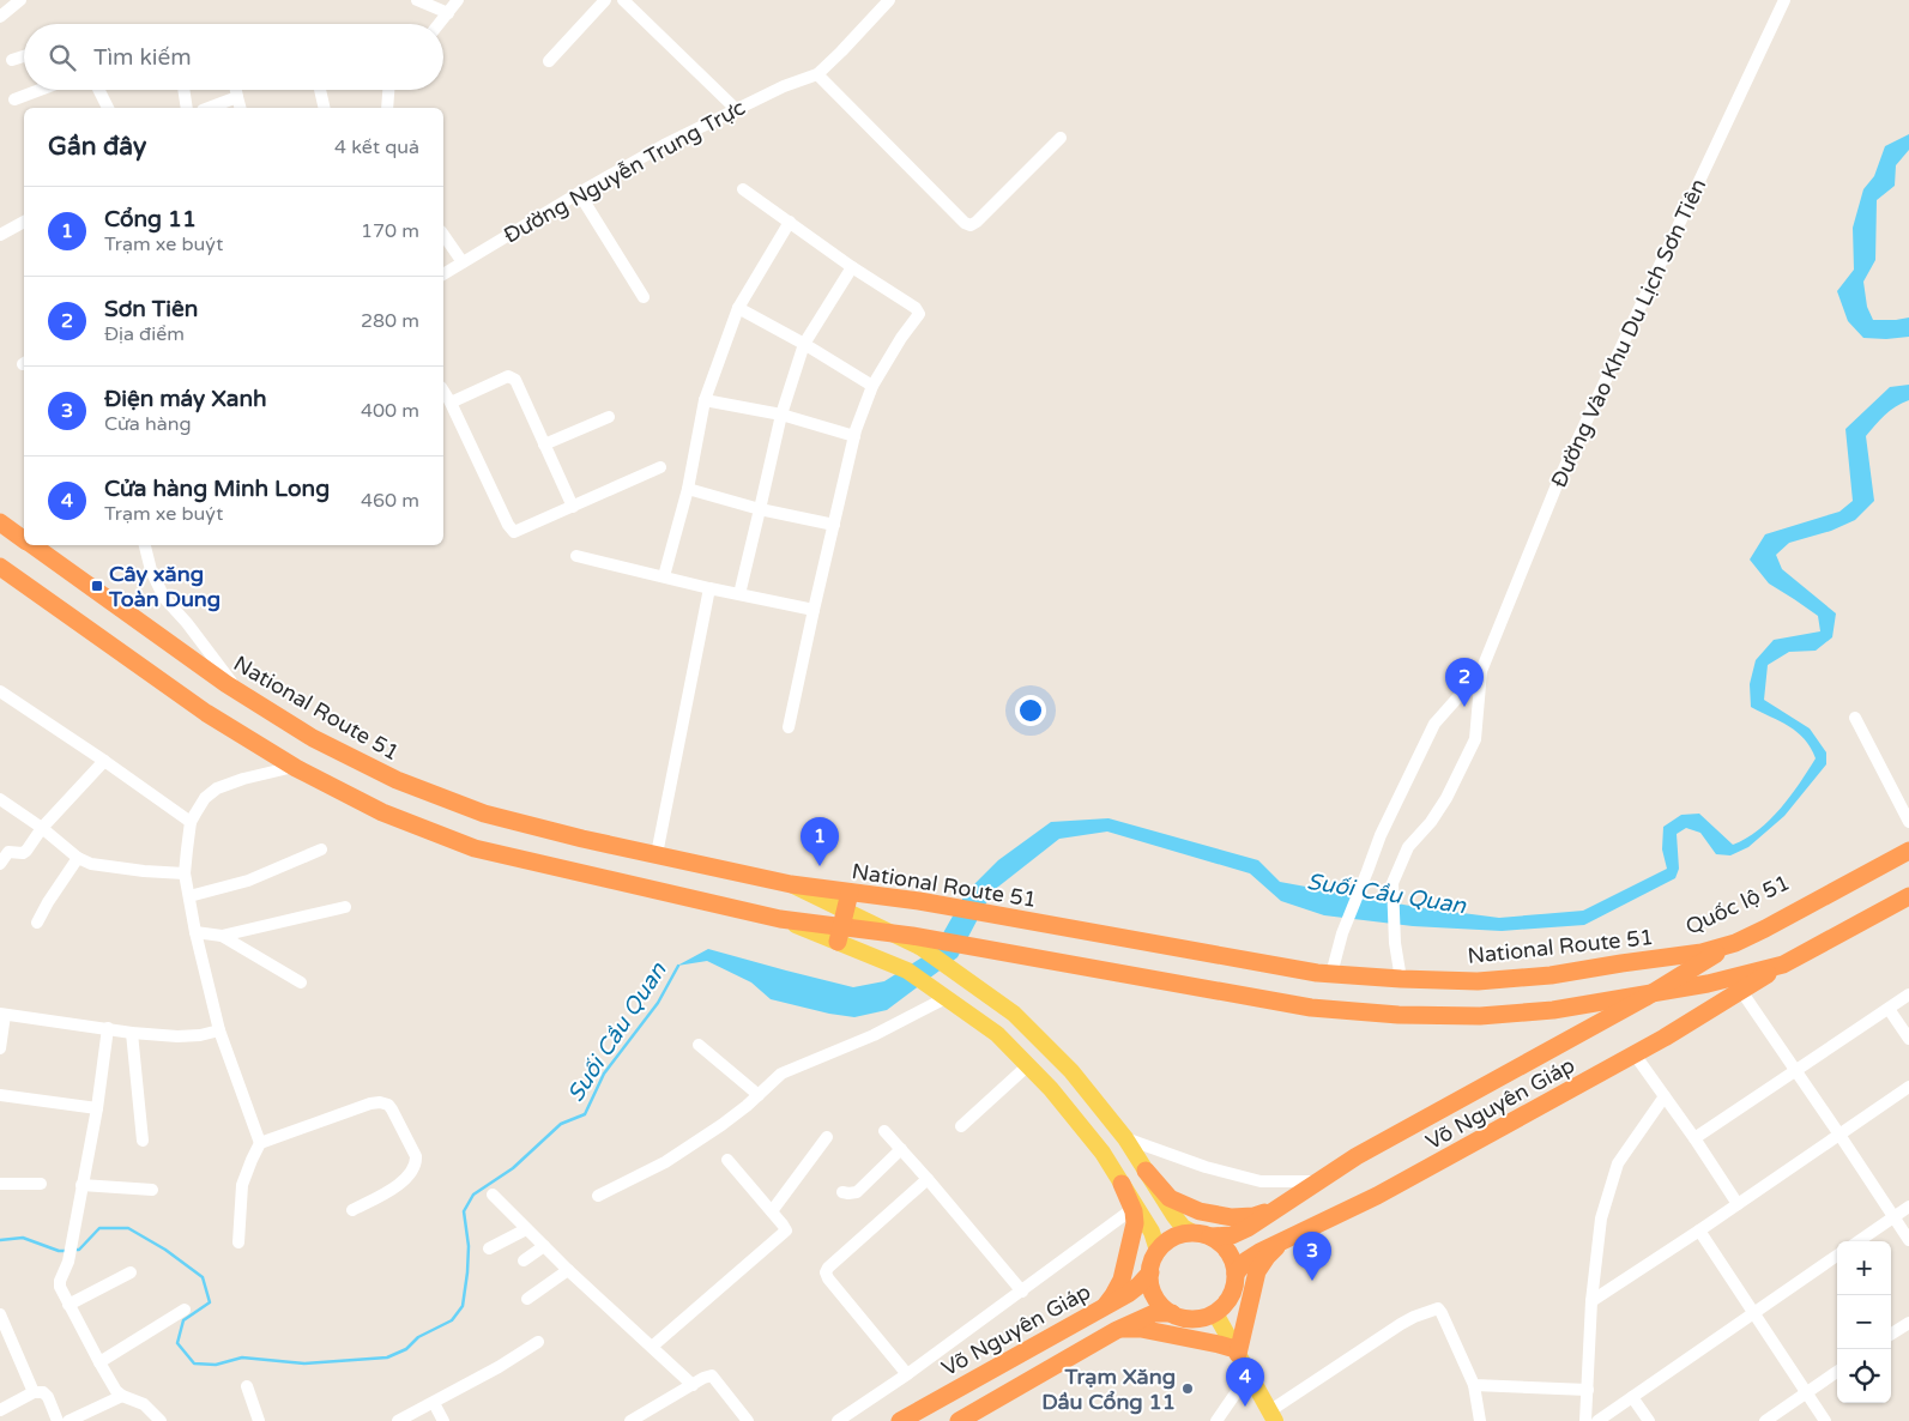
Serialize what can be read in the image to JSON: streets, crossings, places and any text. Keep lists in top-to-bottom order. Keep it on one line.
{"streets":{"highway":["National Route 51","Quốc lộ 51","Võ Nguyên Giáp"],"street":["Đường Nguyễn Trung Trực","Đường Vào Khu Du Lịch Sơn Tiên"]},"crossings":[["Đường Vào Khu Du Lịch Sơn Tiên","National Route 51"],["National Route 51","Quốc lộ 51"],["National Route 51","Võ Nguyên Giáp"],["Quốc lộ 51","Võ Nguyên Giáp"]],"water":["Suối Cầu Quan"],"places":{"transit":["Cây xăng Toàn Dung"],"other":["Trạm Xăng Dầu Cổng 11"]},"page":{"search":"Tìm kiếm","heading":["Gần đây","4 kết quả"],"list":[{"mark":"1","name":"Cổng 11","note":"Trạm xe buýt","value":"170 m"},{"mark":"2","name":"Sơn Tiên","note":"Địa điểm","value":"280 m"},{"mark":"3","name":"Điện máy Xanh","note":"Cửa hàng","value":"400 m"},{"mark":"4","name":"Cửa hàng Minh Long","note":"Trạm xe buýt","value":"460 m"}],"pins":["2","1","3","4"],"map_buttons":["+","−"]}}
